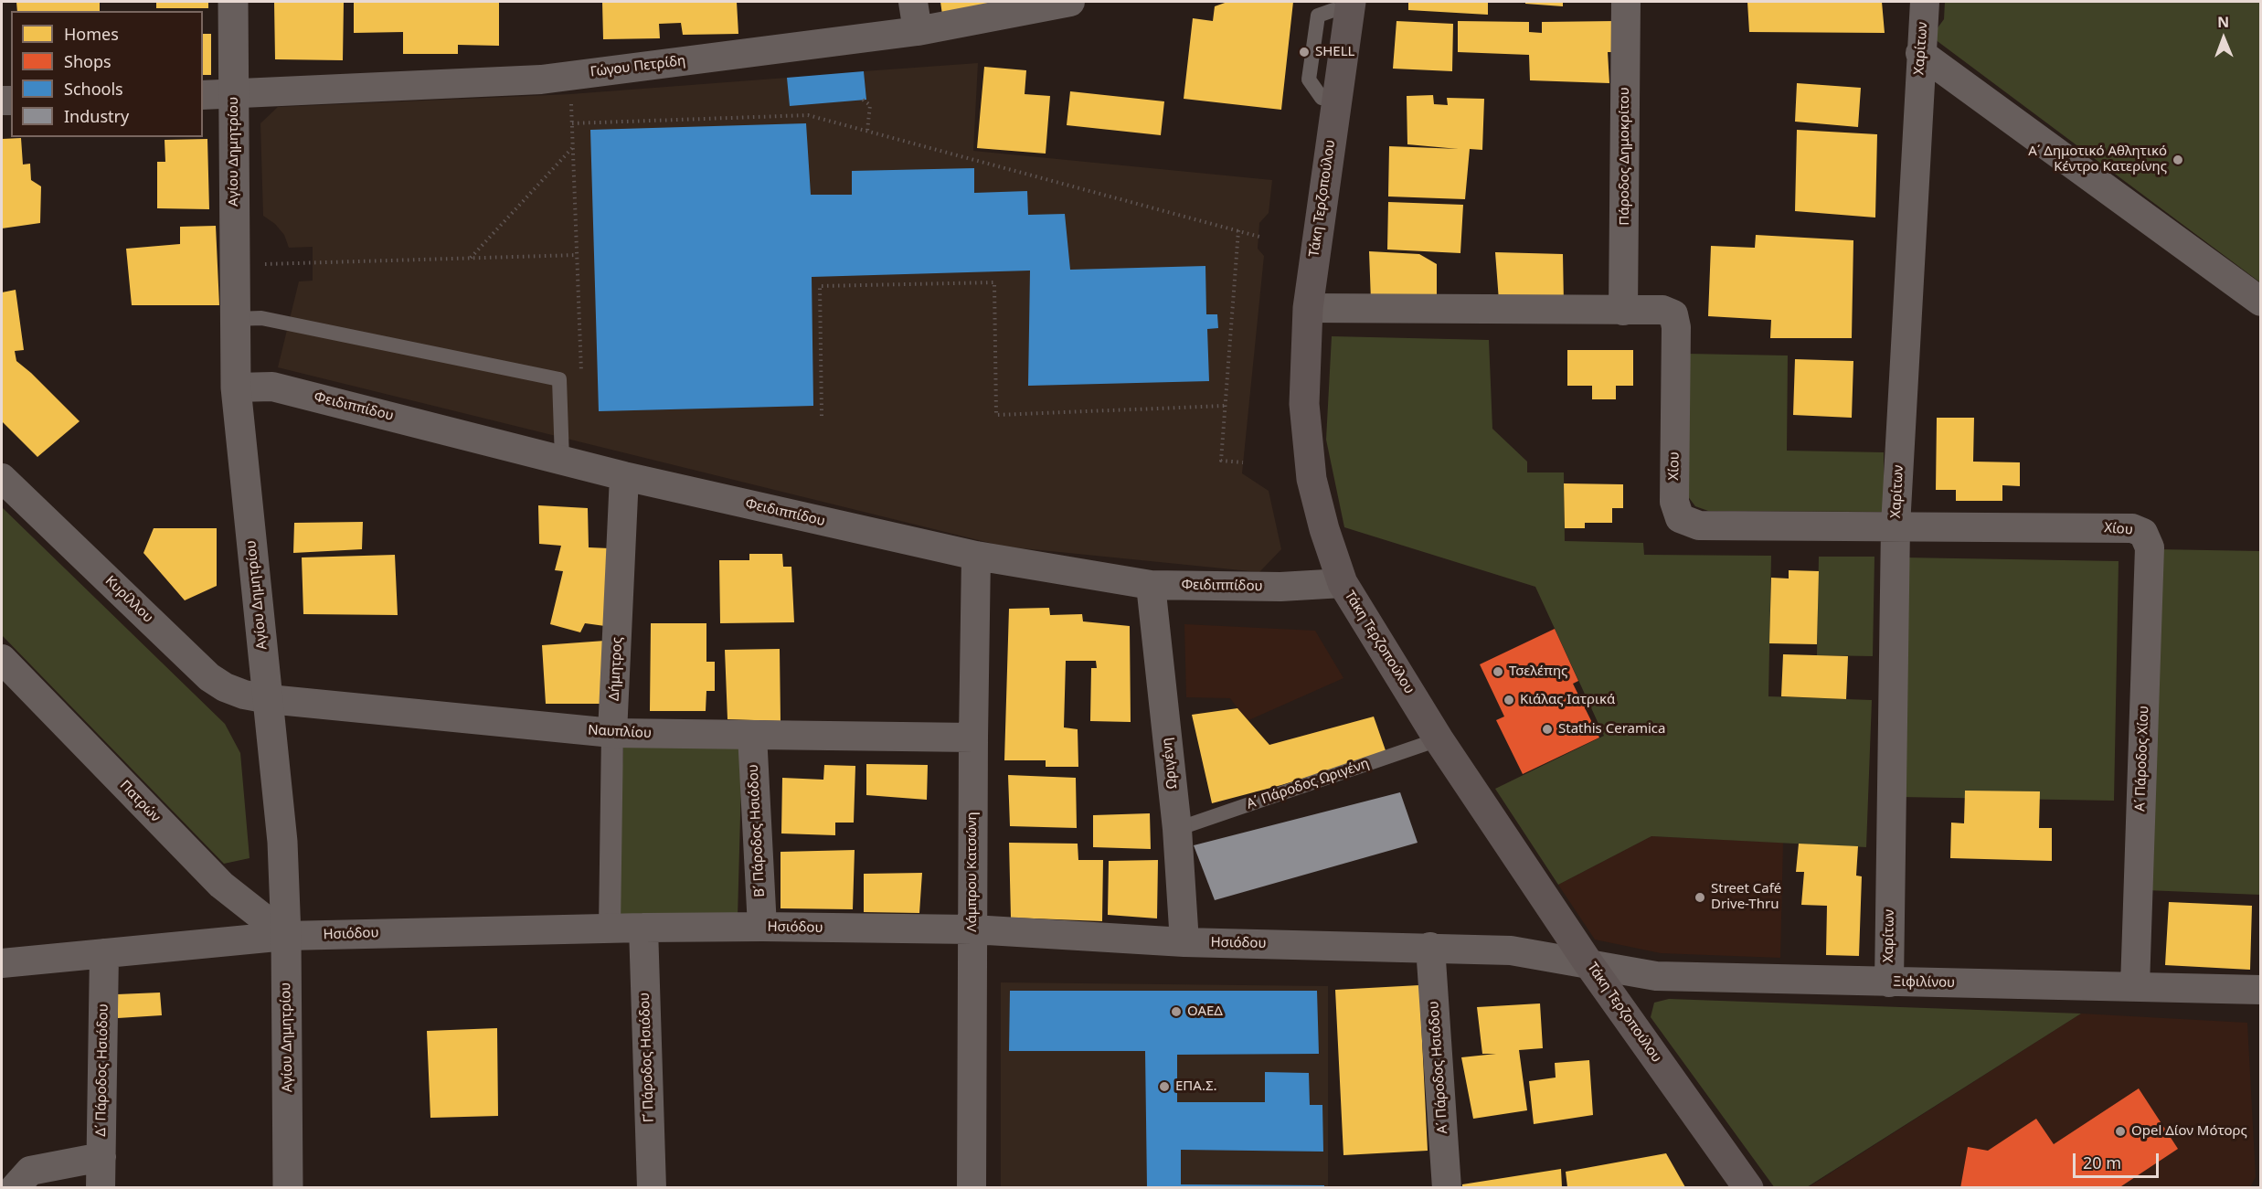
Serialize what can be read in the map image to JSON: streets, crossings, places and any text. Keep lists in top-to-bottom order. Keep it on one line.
{"streets":{"main road":["Τάκη Τερζοπούλου"],"street":["Χαρίτων","Γώγου Πετρίδη","Αγίου Δημητρίου","Πάροδος Δημοκρίτου","Φειδιππίδου","Χίου","Κυρίλλου","Δήμητρος","Ναυπλίου","Α΄ Πάροδος Χίου","Ωριγένη","Πατρών","Β΄ Πάροδος Ησιόδου","Λάμπρου Κατσώνη","Ησιόδου","Ξιφιλίνου","Γ΄ Πάροδος Ησιόδου","Α΄ Πάροδος Ησιόδου","Δ΄ Πάροδος Ησιόδου"],"lane":["Α΄ Πάροδος Ωριγένη"]},"crossings":[["Χαρίτων","Χίου"],["Χαρίτων","Ξιφιλίνου"],["Γώγου Πετρίδη","Αγίου Δημητρίου"],["Αγίου Δημητρίου","Φειδιππίδου"],["Αγίου Δημητρίου","Κυρίλλου"],["Αγίου Δημητρίου","Ναυπλίου"],["Αγίου Δημητρίου","Πατρών"],["Αγίου Δημητρίου","Ησιόδου"],["Πάροδος Δημοκρίτου","Χίου"],["Τάκη Τερζοπούλου","Φειδιππίδου"],["Τάκη Τερζοπούλου","Χίου"],["Τάκη Τερζοπούλου","Α΄ Πάροδος Ωριγένη"],["Τάκη Τερζοπούλου","Ησιόδου"],["Τάκη Τερζοπούλου","Ξιφιλίνου"],["Φειδιππίδου","Δήμητρος"],["Φειδιππίδου","Ωριγένη"],["Φειδιππίδου","Λάμπρου Κατσώνη"],["Χίου","Α΄ Πάροδος Χίου"],["Κυρίλλου","Ναυπλίου"],["Δήμητρος","Ναυπλίου"],["Δήμητρος","Ησιόδου"],["Ναυπλίου","Β΄ Πάροδος Ησιόδου"],["Ναυπλίου","Λάμπρου Κατσώνη"],["Α΄ Πάροδος Χίου","Ξιφιλίνου"],["Ωριγένη","Α΄ Πάροδος Ωριγένη"],["Ωριγένη","Ησιόδου"],["Πατρών","Ησιόδου"],["Β΄ Πάροδος Ησιόδου","Ησιόδου"],["Λάμπρου Κατσώνη","Ησιόδου"],["Ησιόδου","Ξιφιλίνου"],["Ησιόδου","Γ΄ Πάροδος Ησιόδου"],["Ησιόδου","Α΄ Πάροδος Ησιόδου"],["Ησιόδου","Δ΄ Πάροδος Ησιόδου"]],"places":["SHELL","Α΄ Δημοτικό Αθλητικό Κέντρο Κατερίνης","Τσελέπης","Κιάλας Ιατρικά","Stathis Ceramica","Street Café Drive-Thru","ΟΑΕΔ","ΕΠΑ.Σ.","Opel Δίον Μότορς"],"legend":["Homes","Shops","Schools","Industry"],"scale_bar":"20 m","north":"top"}
